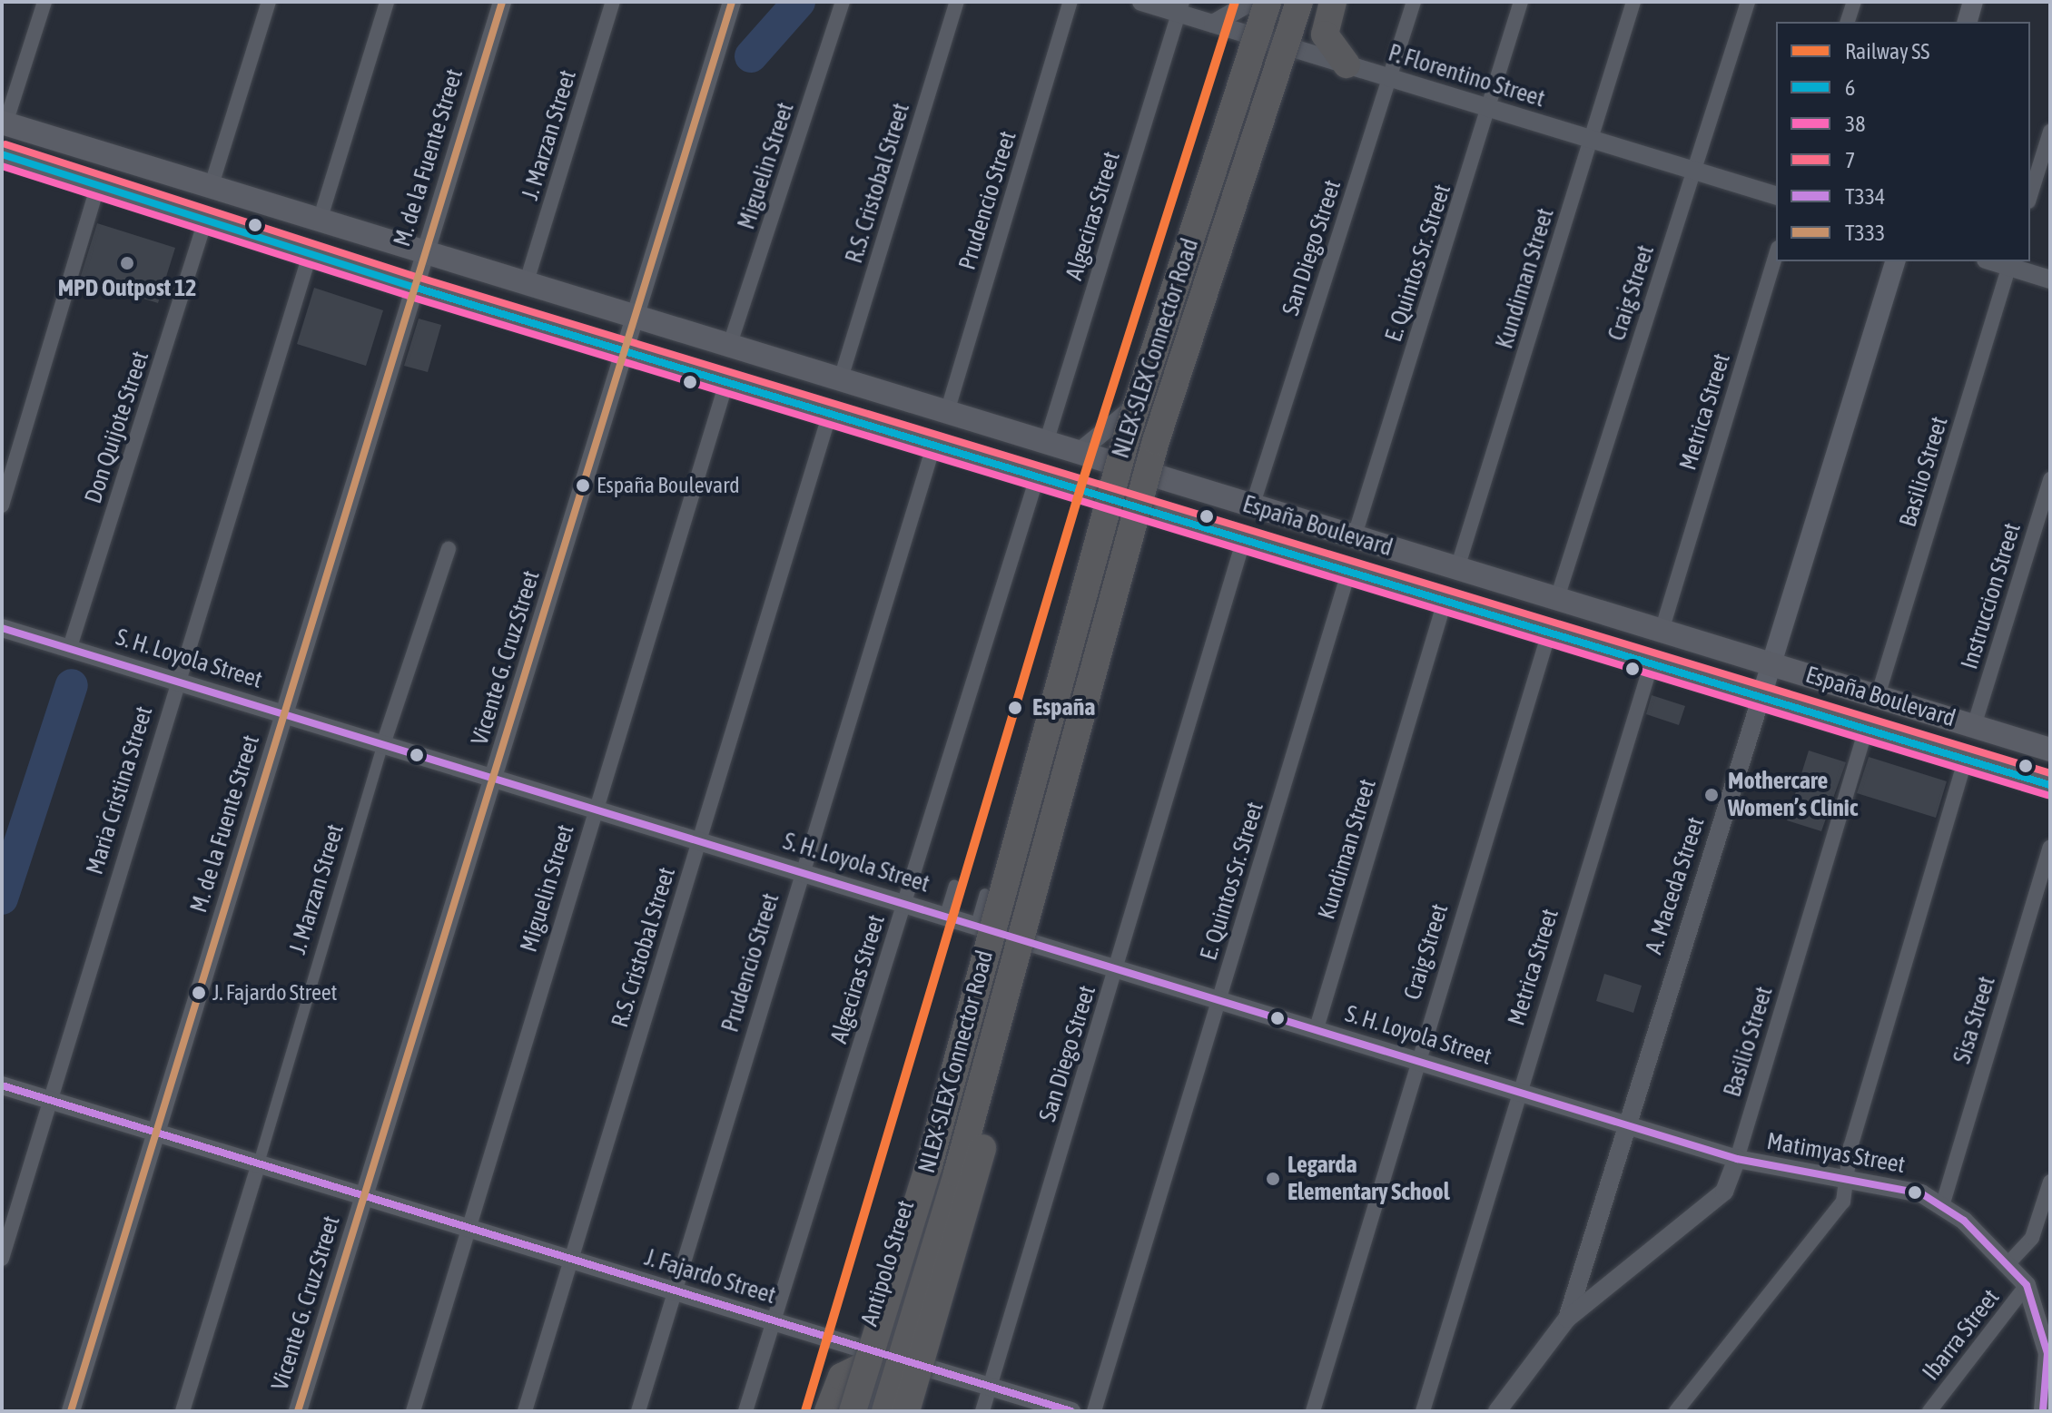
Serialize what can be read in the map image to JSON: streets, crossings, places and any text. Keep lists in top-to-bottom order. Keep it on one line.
{"streets":{"highway":["NLEX-SLEX Connector Road"],"main road":["España Boulevard","A. Maceda Street"],"street":["P. Florentino Street","J. Marzan Street","M. de la Fuente Street","Miguelin Street","R.S. Cristobal Street","Prudencio Street","Algeciras Street","San Diego Street","E. Quintos Sr. Street","Kundiman Street","Craig Street","Metrica Street","Don Quijote Street","Basilio Street","Instruccion Street","Vicente G. Cruz Street","S. H. Loyola Street","Maria Cristina Street","Sisa Street","Matimyas Street","Antipolo Street","J. Fajardo Street","Ibarra Street"]},"crossings":[["P. Florentino Street","Algeciras Street"],["P. Florentino Street","San Diego Street"],["P. Florentino Street","E. Quintos Sr. Street"],["P. Florentino Street","Kundiman Street"],["P. Florentino Street","Craig Street"],["P. Florentino Street","Antipolo Street"],["J. Marzan Street","España Boulevard"],["J. Marzan Street","S. H. Loyola Street"],["J. Marzan Street","J. Fajardo Street"],["M. de la Fuente Street","España Boulevard"],["M. de la Fuente Street","S. H. Loyola Street"],["M. de la Fuente Street","J. Fajardo Street"],["Miguelin Street","España Boulevard"],["Miguelin Street","S. H. Loyola Street"],["Miguelin Street","J. Fajardo Street"],["R.S. Cristobal Street","España Boulevard"],["R.S. Cristobal Street","S. H. Loyola Street"],["R.S. Cristobal Street","J. Fajardo Street"],["Prudencio Street","España Boulevard"],["Prudencio Street","S. H. Loyola Street"],["Prudencio Street","J. Fajardo Street"],["Algeciras Street","España Boulevard"],["Algeciras Street","S. H. Loyola Street"],["Algeciras Street","J. Fajardo Street"],["San Diego Street","España Boulevard"],["San Diego Street","S. H. Loyola Street"],["San Diego Street","J. Fajardo Street"],["E. Quintos Sr. Street","España Boulevard"],["E. Quintos Sr. Street","S. H. Loyola Street"],["Kundiman Street","España Boulevard"],["Kundiman Street","S. H. Loyola Street"],["Craig Street","España Boulevard"],["Craig Street","S. H. Loyola Street"],["Metrica Street","España Boulevard"],["Metrica Street","S. H. Loyola Street"],["Don Quijote Street","España Boulevard"],["Don Quijote Street","S. H. Loyola Street"],["Basilio Street","España Boulevard"],["Basilio Street","S. H. Loyola Street"],["Basilio Street","Matimyas Street"],["España Boulevard","Instruccion Street"],["España Boulevard","Vicente G. Cruz Street"],["España Boulevard","Maria Cristina Street"],["España Boulevard","A. Maceda Street"],["España Boulevard","Antipolo Street"],["Vicente G. Cruz Street","S. H. Loyola Street"],["Vicente G. Cruz Street","J. Fajardo Street"],["S. H. Loyola Street","Maria Cristina Street"],["S. H. Loyola Street","A. Maceda Street"],["S. H. Loyola Street","Matimyas Street"],["S. H. Loyola Street","Antipolo Street"],["Maria Cristina Street","J. Fajardo Street"],["A. Maceda Street","Matimyas Street"],["Sisa Street","Matimyas Street"],["Matimyas Street","Ibarra Street"],["Antipolo Street","J. Fajardo Street"]],"places":["MPD Outpost 12","España Boulevard","España","Mothercare Women’s Clinic","J. Fajardo Street","Legarda Elementary School"],"lines":["rail line SS","transit line T333","transit line 7","transit line 6","transit line 38","transit line T334"],"legend":["Railway SS","6","38","7","T334","T333"]}
